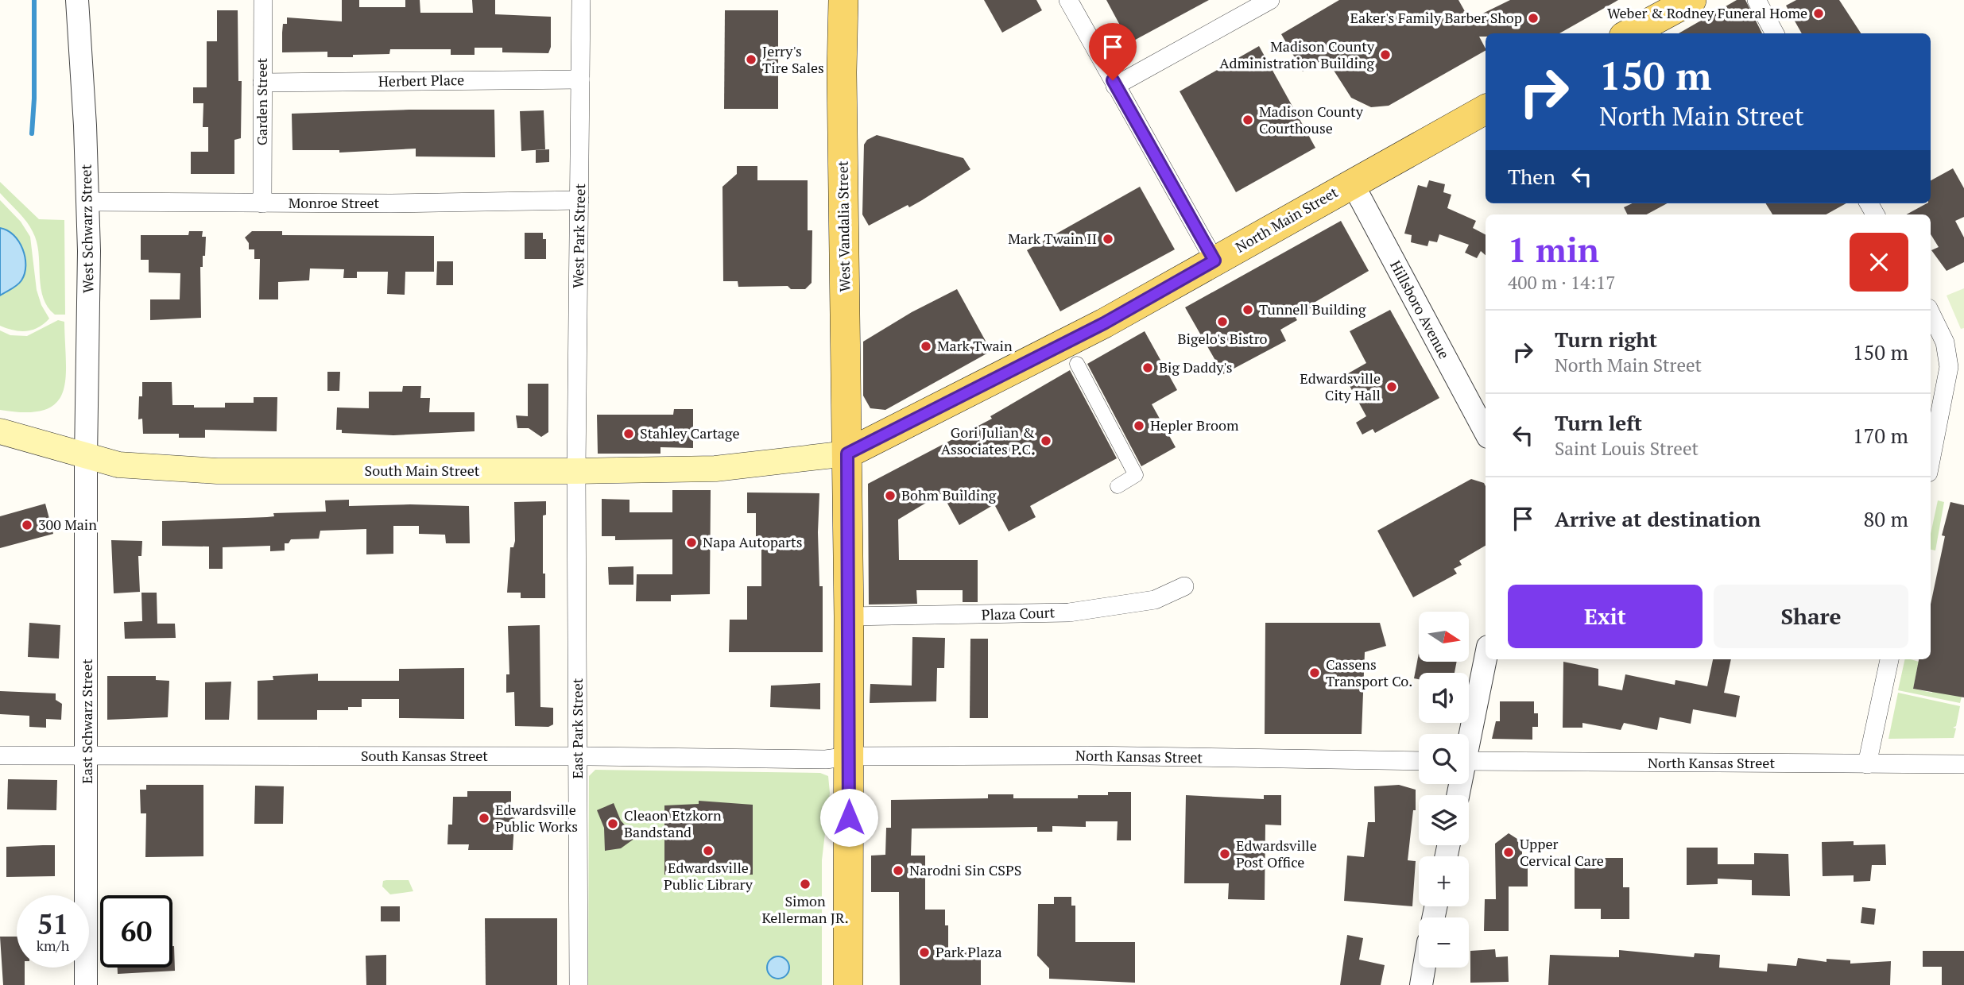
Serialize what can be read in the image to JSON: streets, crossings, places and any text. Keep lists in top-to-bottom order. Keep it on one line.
{"streets":{"main road":["North Main Street","West Vandalia Street","South Main Street"],"street":["Herbert Place","Garden Street","Monroe Street","West Schwarz Street","West Park Street","Hillsboro Avenue","Plaza Court","East Schwarz Street","East Park Street","South Kansas Street","North Kansas Street"]},"crossings":[["Herbert Place","Garden Street"],["Herbert Place","West Park Street"],["Garden Street","Monroe Street"],["Monroe Street","West Schwarz Street"],["Monroe Street","West Park Street"],["North Main Street","West Vandalia Street"],["North Main Street","Hillsboro Avenue"],["North Main Street","South Main Street"],["West Vandalia Street","South Main Street"],["West Vandalia Street","Plaza Court"],["West Vandalia Street","South Kansas Street"],["West Vandalia Street","North Kansas Street"],["West Schwarz Street","South Main Street"],["West Schwarz Street","East Schwarz Street"],["West Park Street","South Main Street"],["West Park Street","East Park Street"],["South Main Street","East Schwarz Street"],["South Main Street","East Park Street"],["East Schwarz Street","South Kansas Street"],["East Park Street","South Kansas Street"],["South Kansas Street","North Kansas Street"]],"places":["Weber & Rodney Funeral Home","Eaker's Family Barber Shop","Madison County Administration Building","Jerry's Tire Sales","Madison County Courthouse","Mark Twain II","Tunnell Building","Bigelo's Bistro","Mark Twain","Big Daddy's","Edwardsville City Hall","Hepler Broom","Stahley Cartage","Gori Julian & Associates P.C.","Bohm Building","300 Main","Napa Autoparts","Cassens Transport Co.","Edwardsville Public Works","Cleaon Etzkorn Bandstand","Edwardsville Public Library","Upper Cervical Care","Edwardsville Post Office","Narodni Sin CSPS","Simon Kellerman JR.","Park Plaza"],"north":"right","page":{"turn":["150 m","North Main Street"],"then":"Then","heading":["1 min","400 m · 14:17"],"list":[{"name":"Turn right","note":"North Main Street","value":"150 m"},{"name":"Turn left","note":"Saint Louis Street","value":"170 m"},{"name":"Arrive at destination","value":"80 m"}],"buttons":["Exit","Share"],"map_buttons":["+","−"],"speed":"51 km/h","limit":"60"}}
